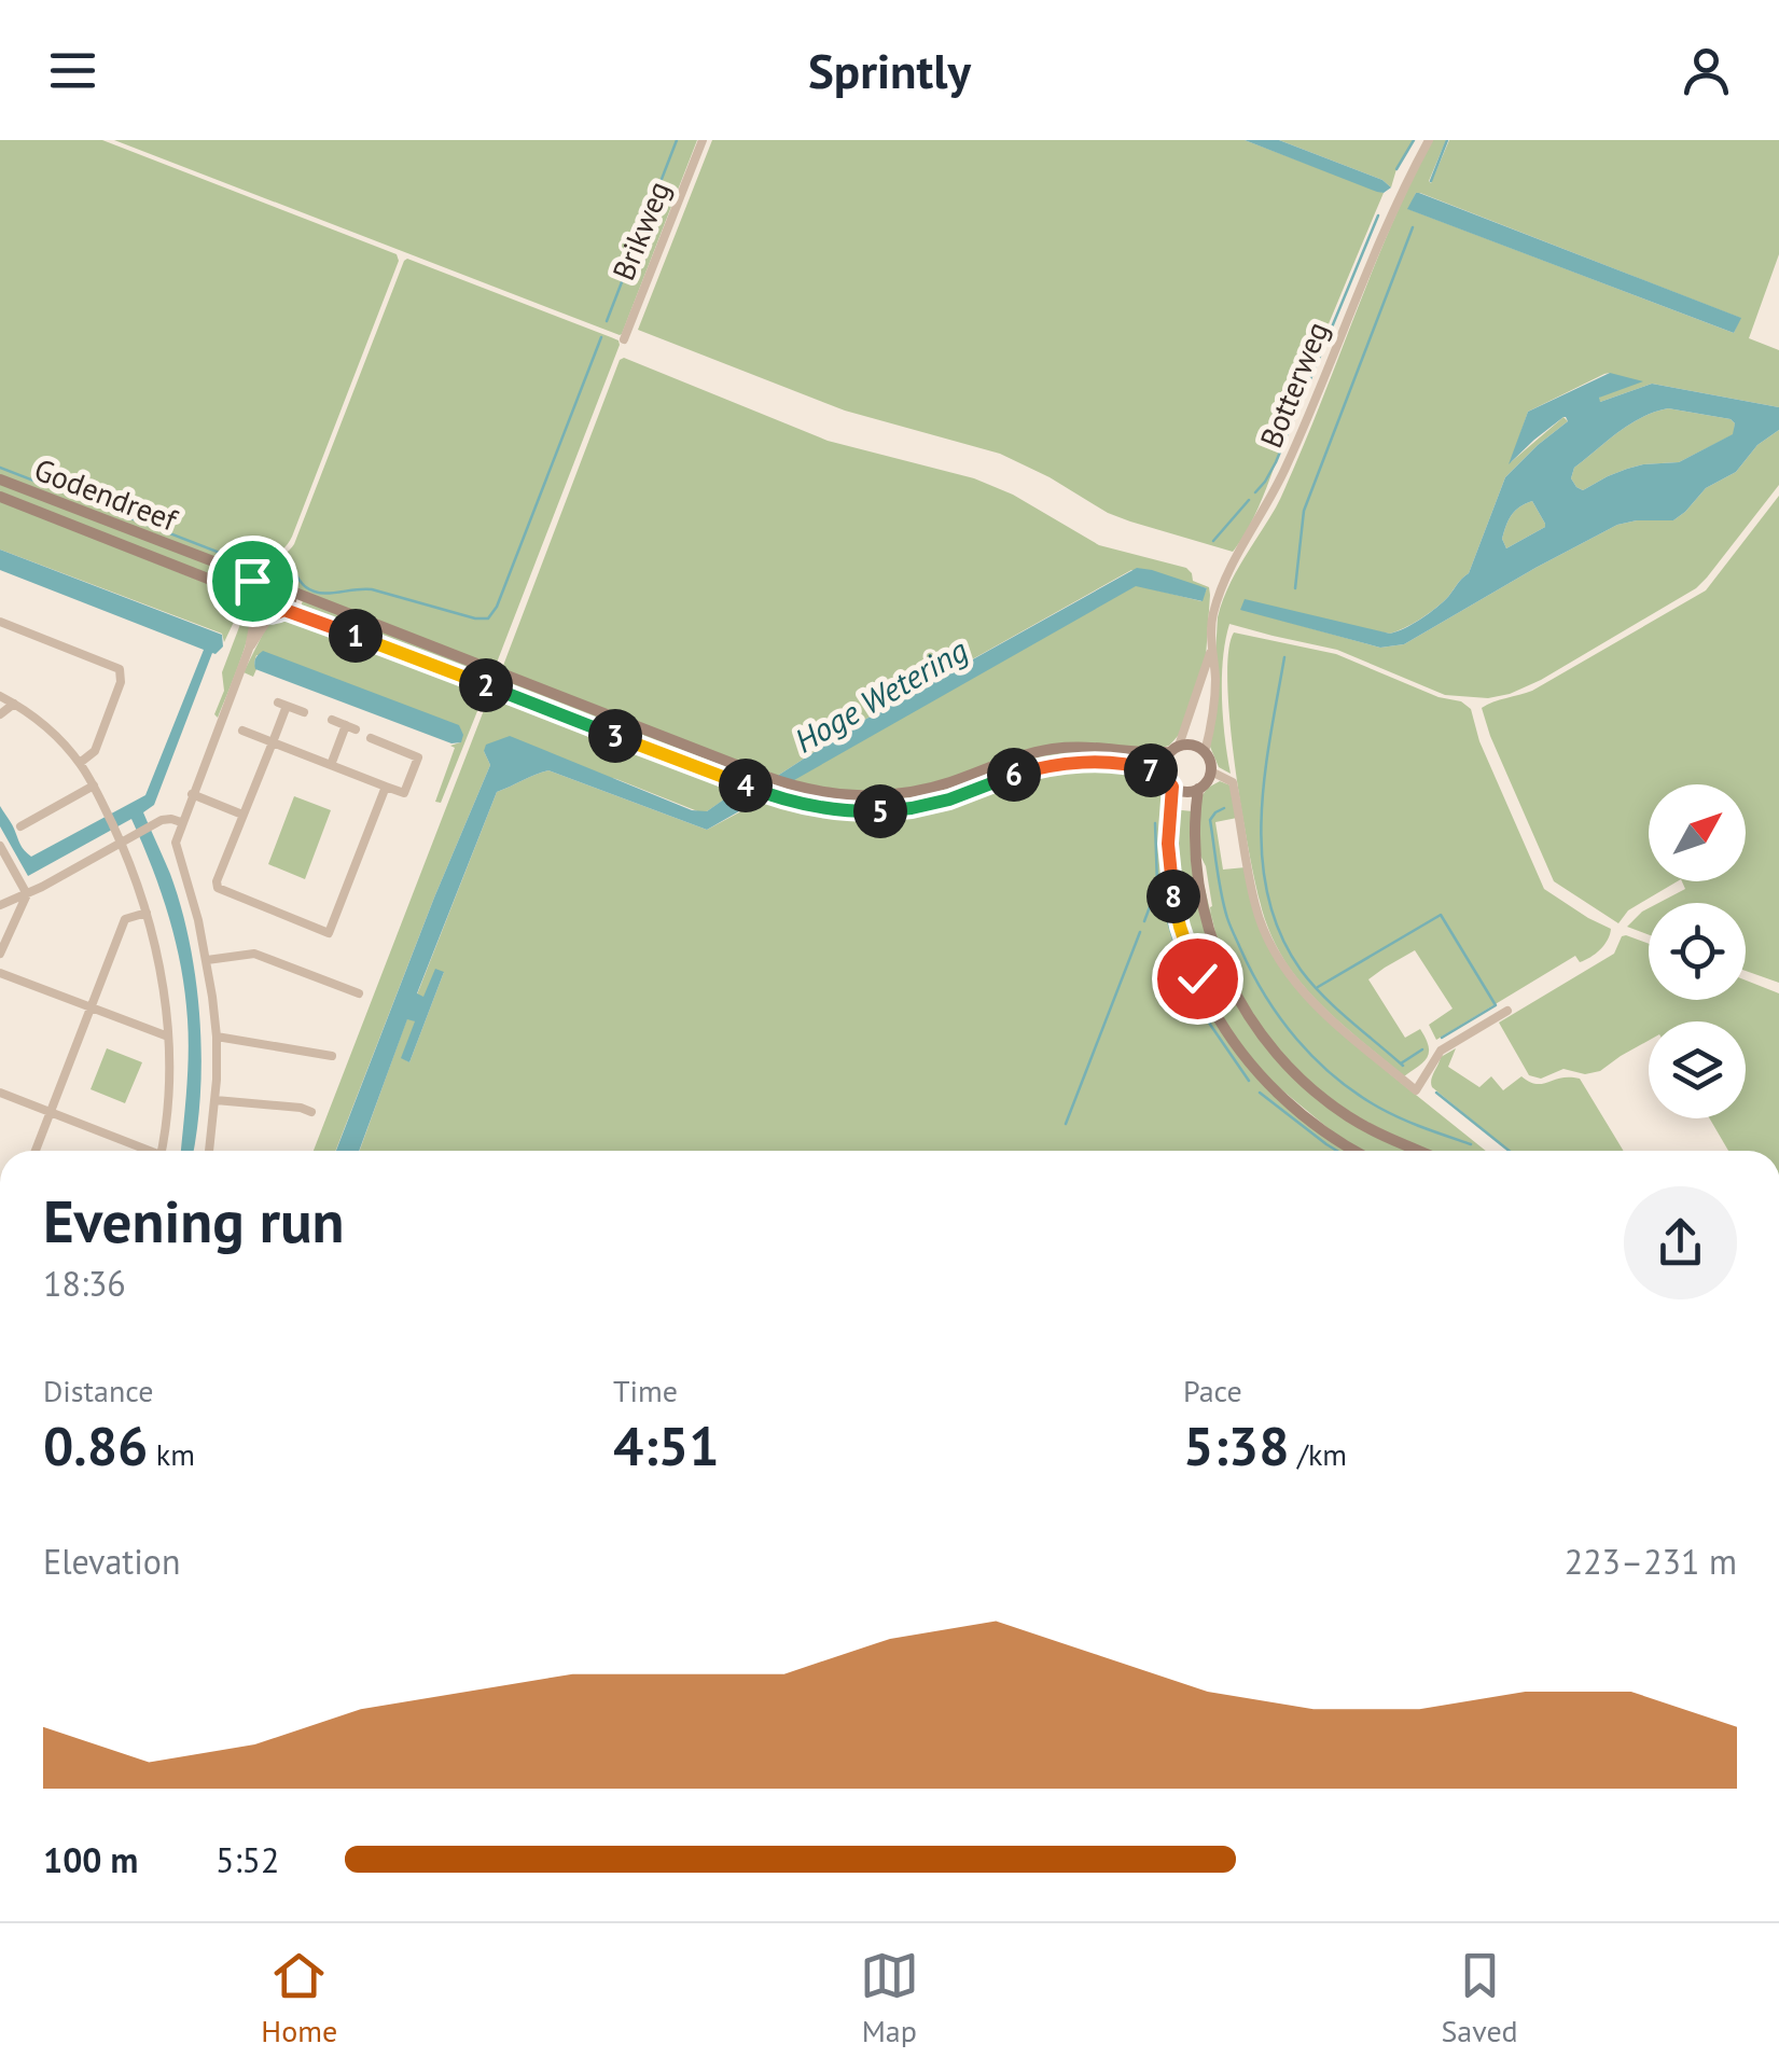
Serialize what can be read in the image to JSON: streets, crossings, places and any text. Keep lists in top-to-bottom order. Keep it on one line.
{"streets":{"main road":["Godendreef"],"street":["Brikweg","Botterweg"]},"water":["Hoge Wetering"],"north":"top right","page":{"header":"Sprintly","pins":["1","2","3","7","6","4","5","8"],"heading":["Evening run","18:36"],"stats":[["Distance","0.86 km"],["Time","4:51"],["Pace","5:38 /km"]],"chart":["Elevation","223–231 m"],"list":[{"name":"100 m","note":"5:52"}],"tabs":["Home","Map","Saved"]}}
